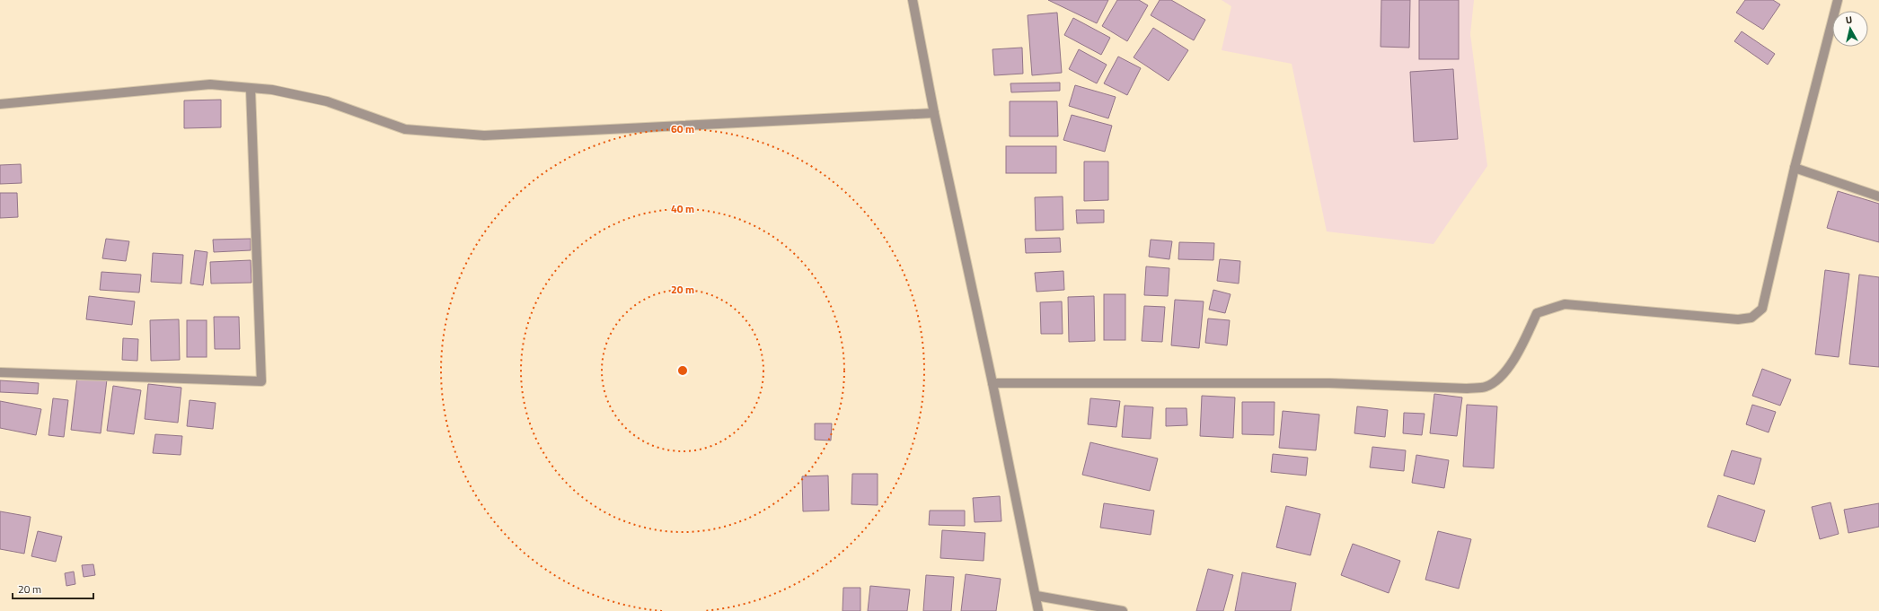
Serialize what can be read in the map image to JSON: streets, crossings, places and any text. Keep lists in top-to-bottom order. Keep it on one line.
{"scale_bar":"20 m","north":"top","rings":["60 m","40 m","20 m"]}
